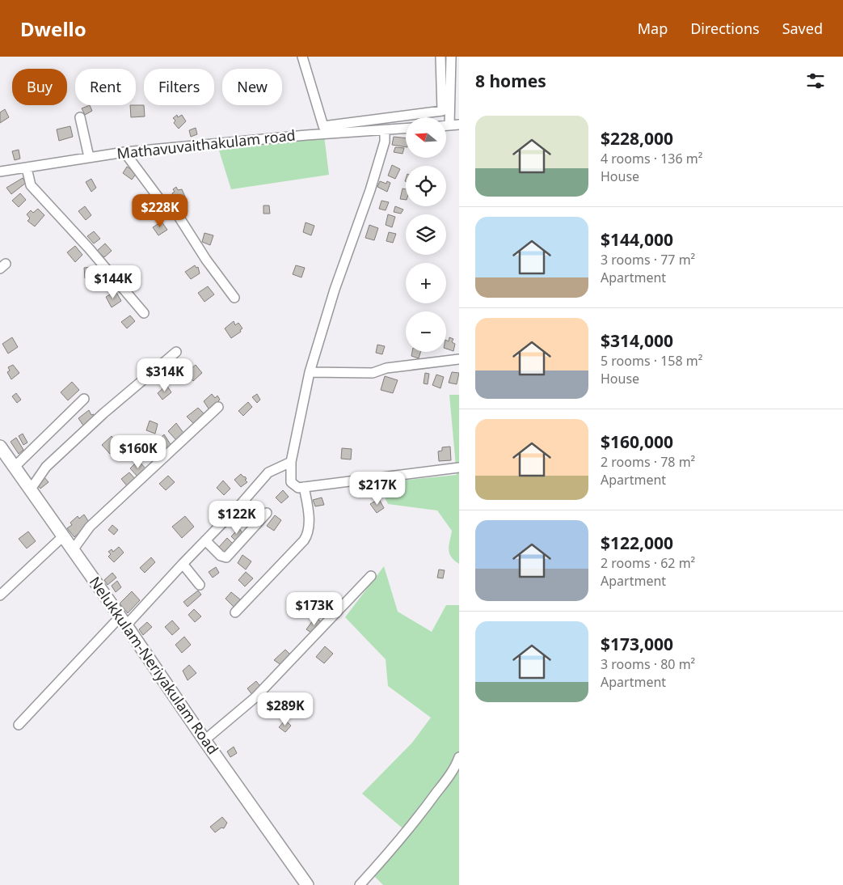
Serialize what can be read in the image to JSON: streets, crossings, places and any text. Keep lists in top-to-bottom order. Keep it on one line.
{"streets":{"main road":["Nelukkulam-Neriyakulam Road"],"street":["Mathavuvaithakulam road"]},"north":"left","page":{"header":"Dwello","nav":["Map","Directions","Saved"],"heading":"8 homes","chip":["Buy","Rent","Filters","New"],"list":[{"name":"$228,000","note":"4 rooms · 136 m² · House"},{"name":"$144,000","note":"3 rooms · 77 m² · Apartment"},{"name":"$314,000","note":"5 rooms · 158 m² · House"},{"name":"$160,000","note":"2 rooms · 78 m² · Apartment"},{"name":"$122,000","note":"2 rooms · 62 m² · Apartment"},{"name":"$173,000","note":"3 rooms · 80 m² · Apartment"}],"map_buttons":["+","−"],"price":["$228K","$144K","$314K","$160K","$217K","$122K","$173K","$289K"]}}
